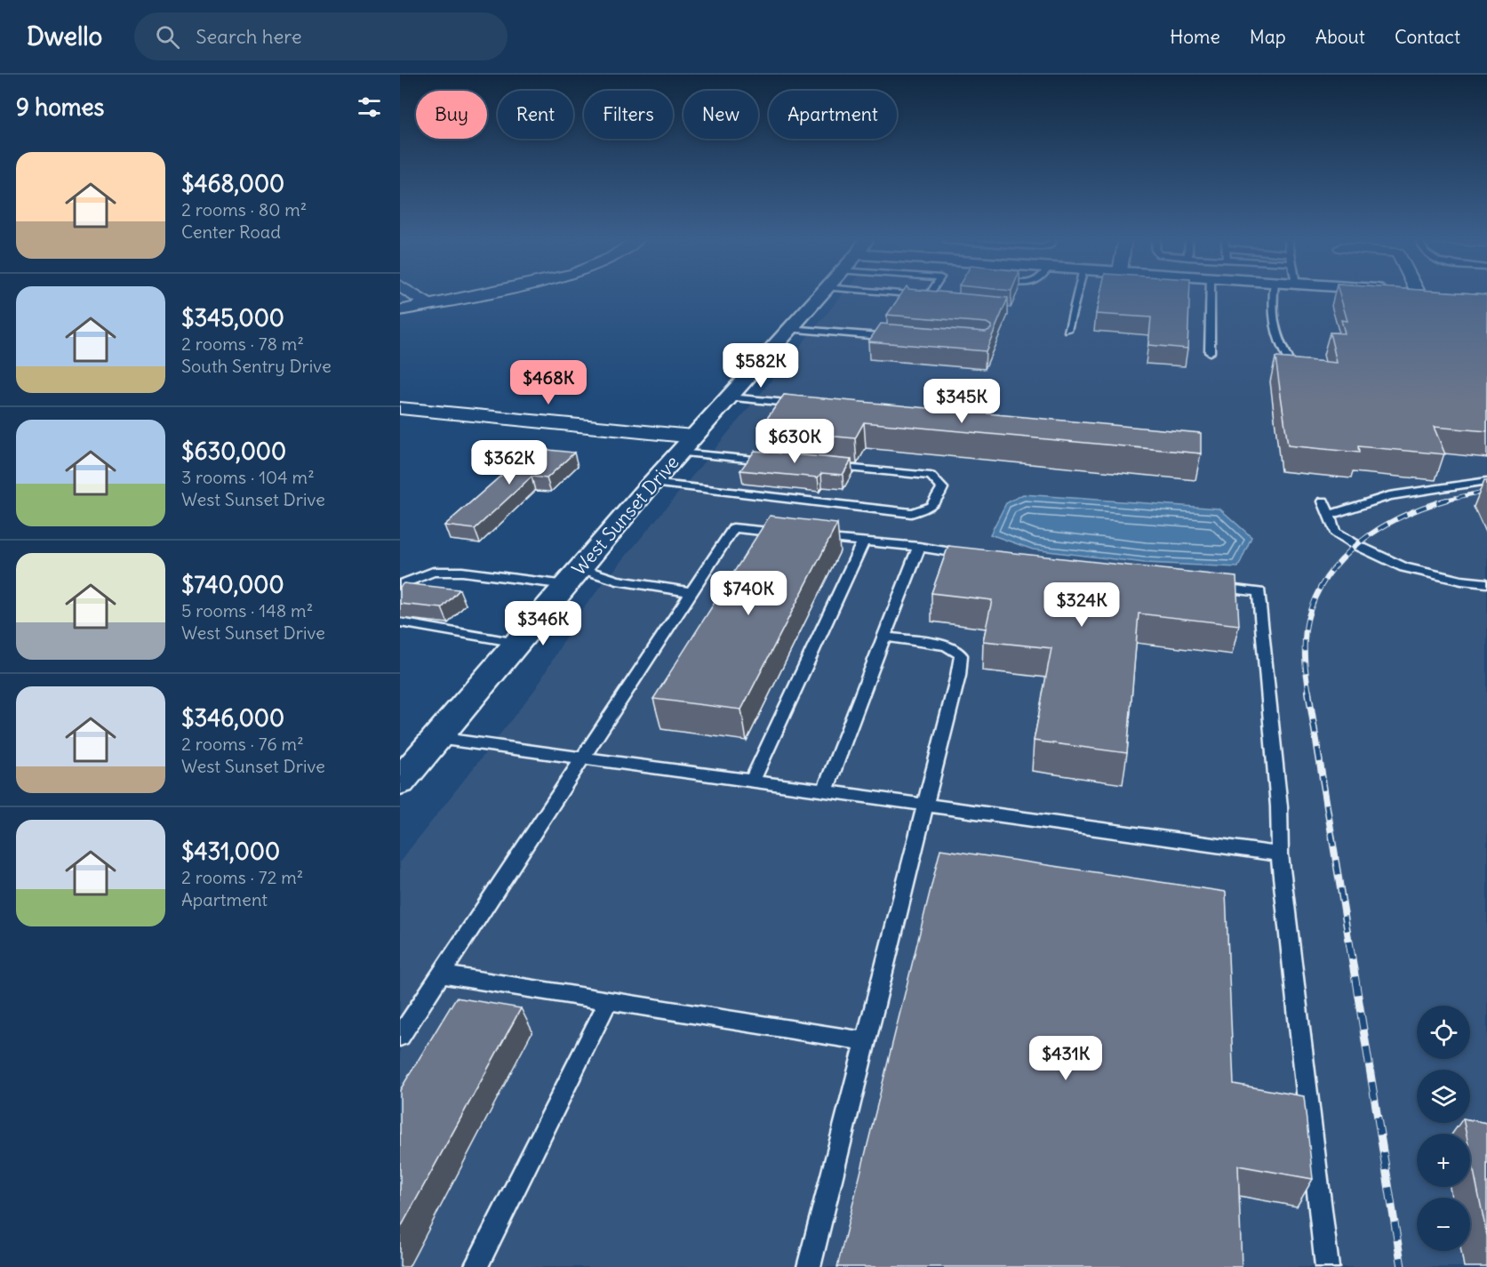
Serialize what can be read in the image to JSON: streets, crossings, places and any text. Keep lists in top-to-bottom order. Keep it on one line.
{"streets":{"main road":["West Sunset Drive"]},"page":{"header":"Dwello","search":"Search here","nav":["Home","Map","About","Contact"],"heading":"9 homes","chip":["Buy","Rent","Filters","New","Apartment"],"list":[{"name":"$468,000","note":"2 rooms · 80 m² · Center Road"},{"name":"$345,000","note":"2 rooms · 78 m² · South Sentry Drive"},{"name":"$630,000","note":"3 rooms · 104 m² · West Sunset Drive"},{"name":"$740,000","note":"5 rooms · 148 m² · West Sunset Drive"},{"name":"$346,000","note":"2 rooms · 76 m² · West Sunset Drive"},{"name":"$431,000","note":"2 rooms · 72 m² · Apartment"}],"price":["$582K","$468K","$345K","$630K","$362K","$740K","$324K","$346K","$431K"],"map_buttons":["+","−"]}}
